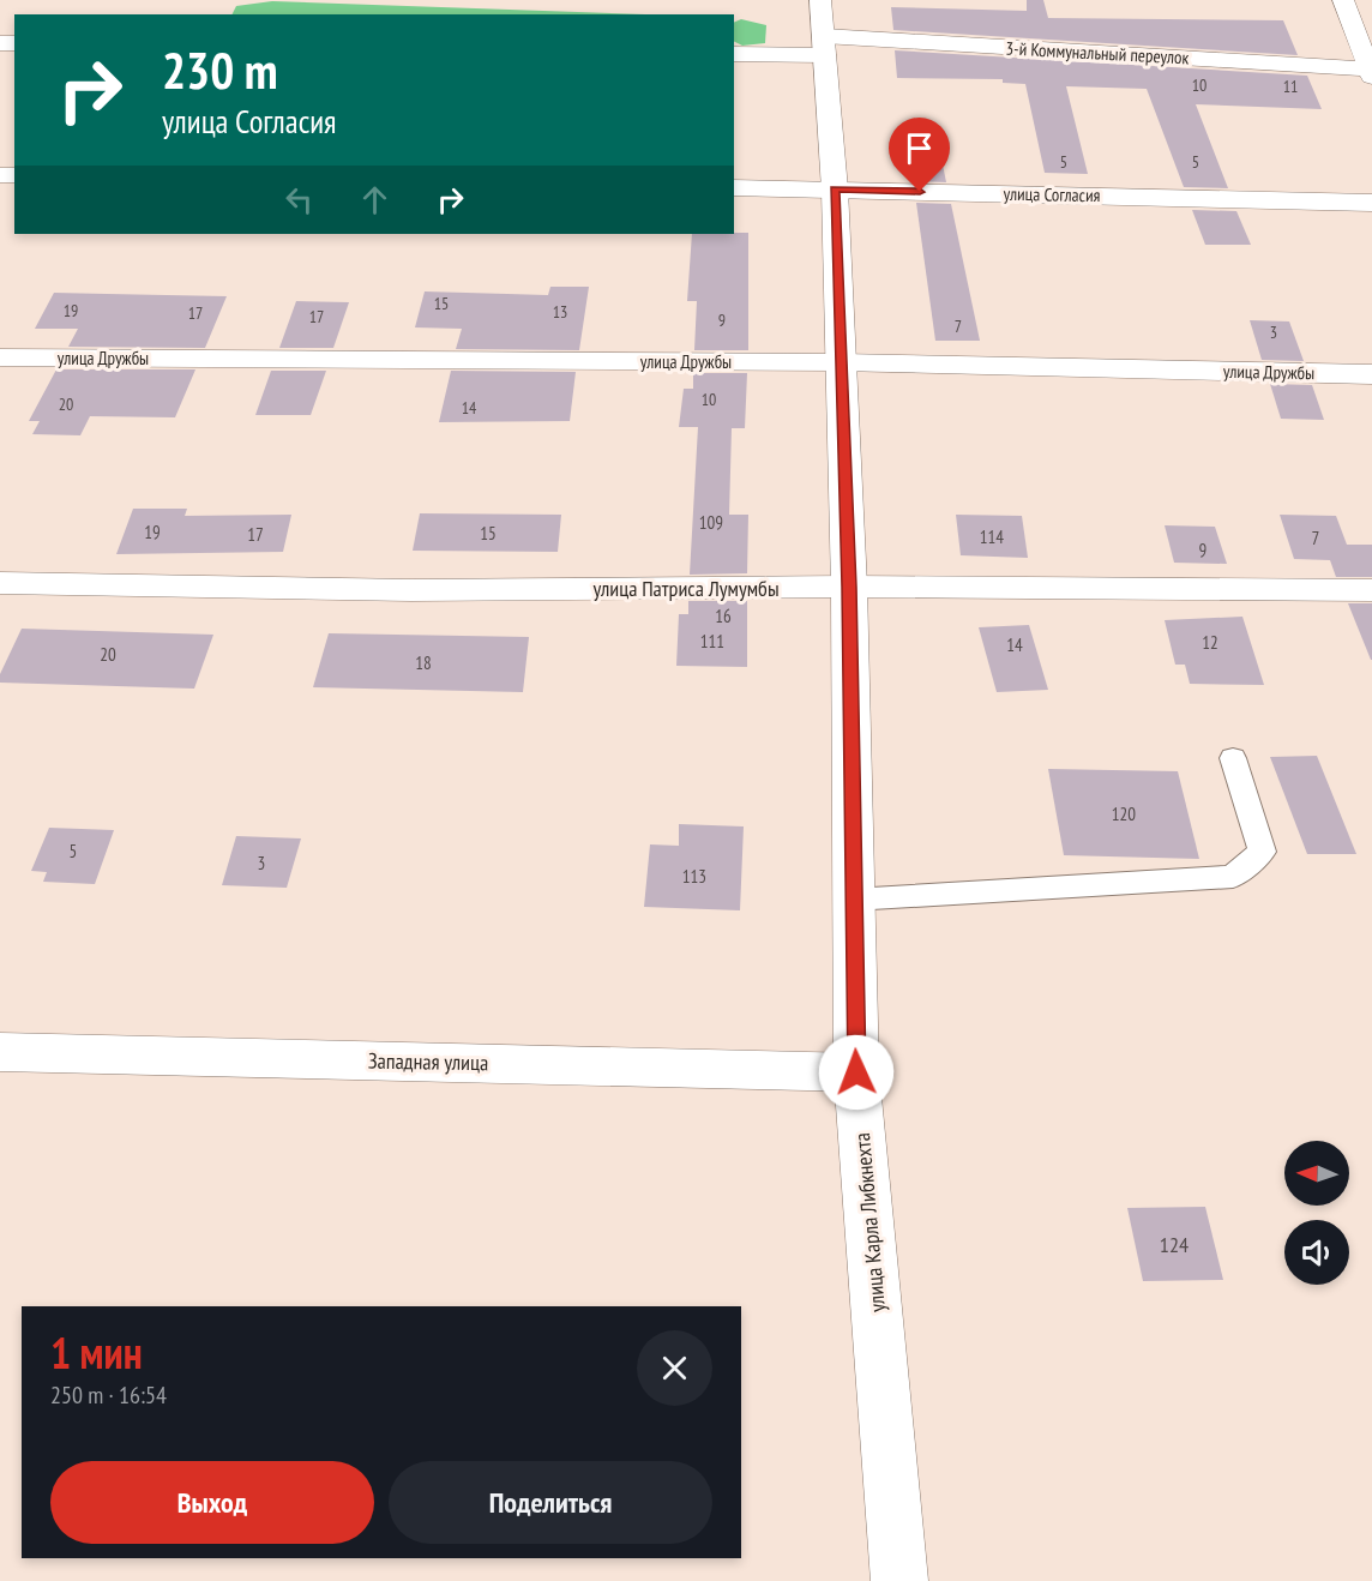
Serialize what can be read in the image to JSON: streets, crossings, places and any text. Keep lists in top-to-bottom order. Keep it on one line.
{"streets":{"street":["3-й Коммунальный переулок","улица Согласия","улица Дружбы","улица Патриса Лумумбы","Западная улица","улица Карла Либкнехта"]},"crossings":[["3-й Коммунальный переулок","улица Карла Либкнехта"],["улица Согласия","улица Карла Либкнехта"],["улица Дружбы","улица Карла Либкнехта"],["улица Патриса Лумумбы","улица Карла Либкнехта"],["Западная улица","улица Карла Либкнехта"]],"house_numbers":["10","11","5","5","15","19","13","17","17","9","7","3","10","20","14","109","19","15","17","114","7","9","16","111","12","14","20","18","120","5","3","113","124"],"north":"left","page":{"turn":["230 m","улица Согласия"],"heading":["1 мин","250 m · 16:54"],"buttons":["Выход","Поделиться"]}}
